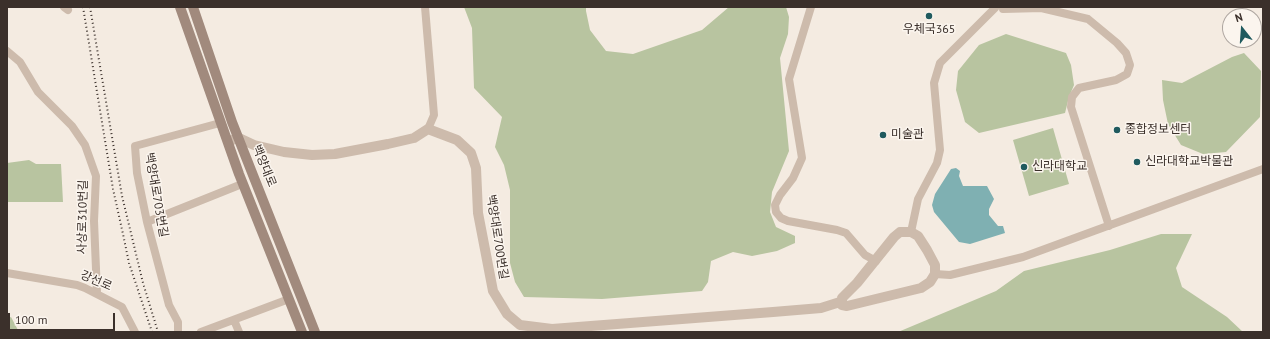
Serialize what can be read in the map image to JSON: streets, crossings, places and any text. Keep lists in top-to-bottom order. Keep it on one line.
{"streets":{"main road":["백양대로"],"street":["백양대로703번길","사상로310번길","백양대로700번길","강선로"]},"crossings":[["사상로310번길","강선로"]],"places":["우체국365","종합정보센터","미술관","신라대학교박물관","신라대학교"],"scale_bar":"100 m","north":"top"}
